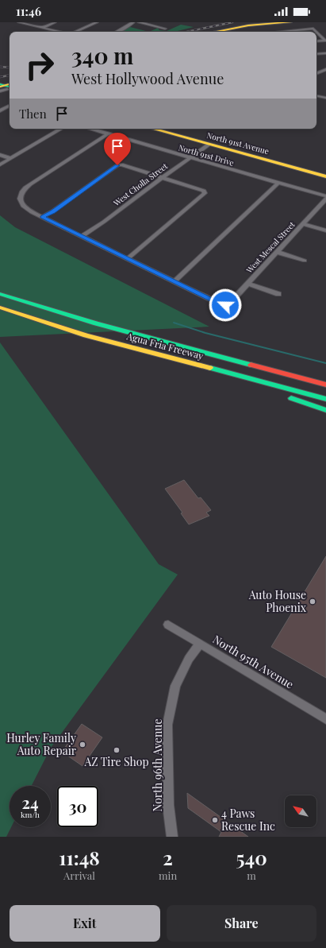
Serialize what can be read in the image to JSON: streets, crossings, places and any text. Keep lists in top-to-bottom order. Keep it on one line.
{"streets":{"main road":["North 91st Avenue","Agua Fria Freeway"],"street":["North 91st Drive","West Cholla Street","West Mescal Street","North 95th Avenue","North 96th Avenue"]},"crossings":[["North 91st Avenue","West Cholla Street"],["North 91st Drive","West Cholla Street"],["North 91st Drive","West Mescal Street"],["North 95th Avenue","North 96th Avenue"]],"places":["Auto House Phoenix","Hurley Family Auto Repair","AZ Tire Shop","4 Paws Rescue Inc"],"north":"top left","page":{"status":"11:46","turn":["340 m","West Hollywood Avenue"],"then":"Then","speed":"24 km/h","limit":"30","eta":["11:48","Arrival","2","min","540","m"],"buttons":["Exit","Share"]}}
